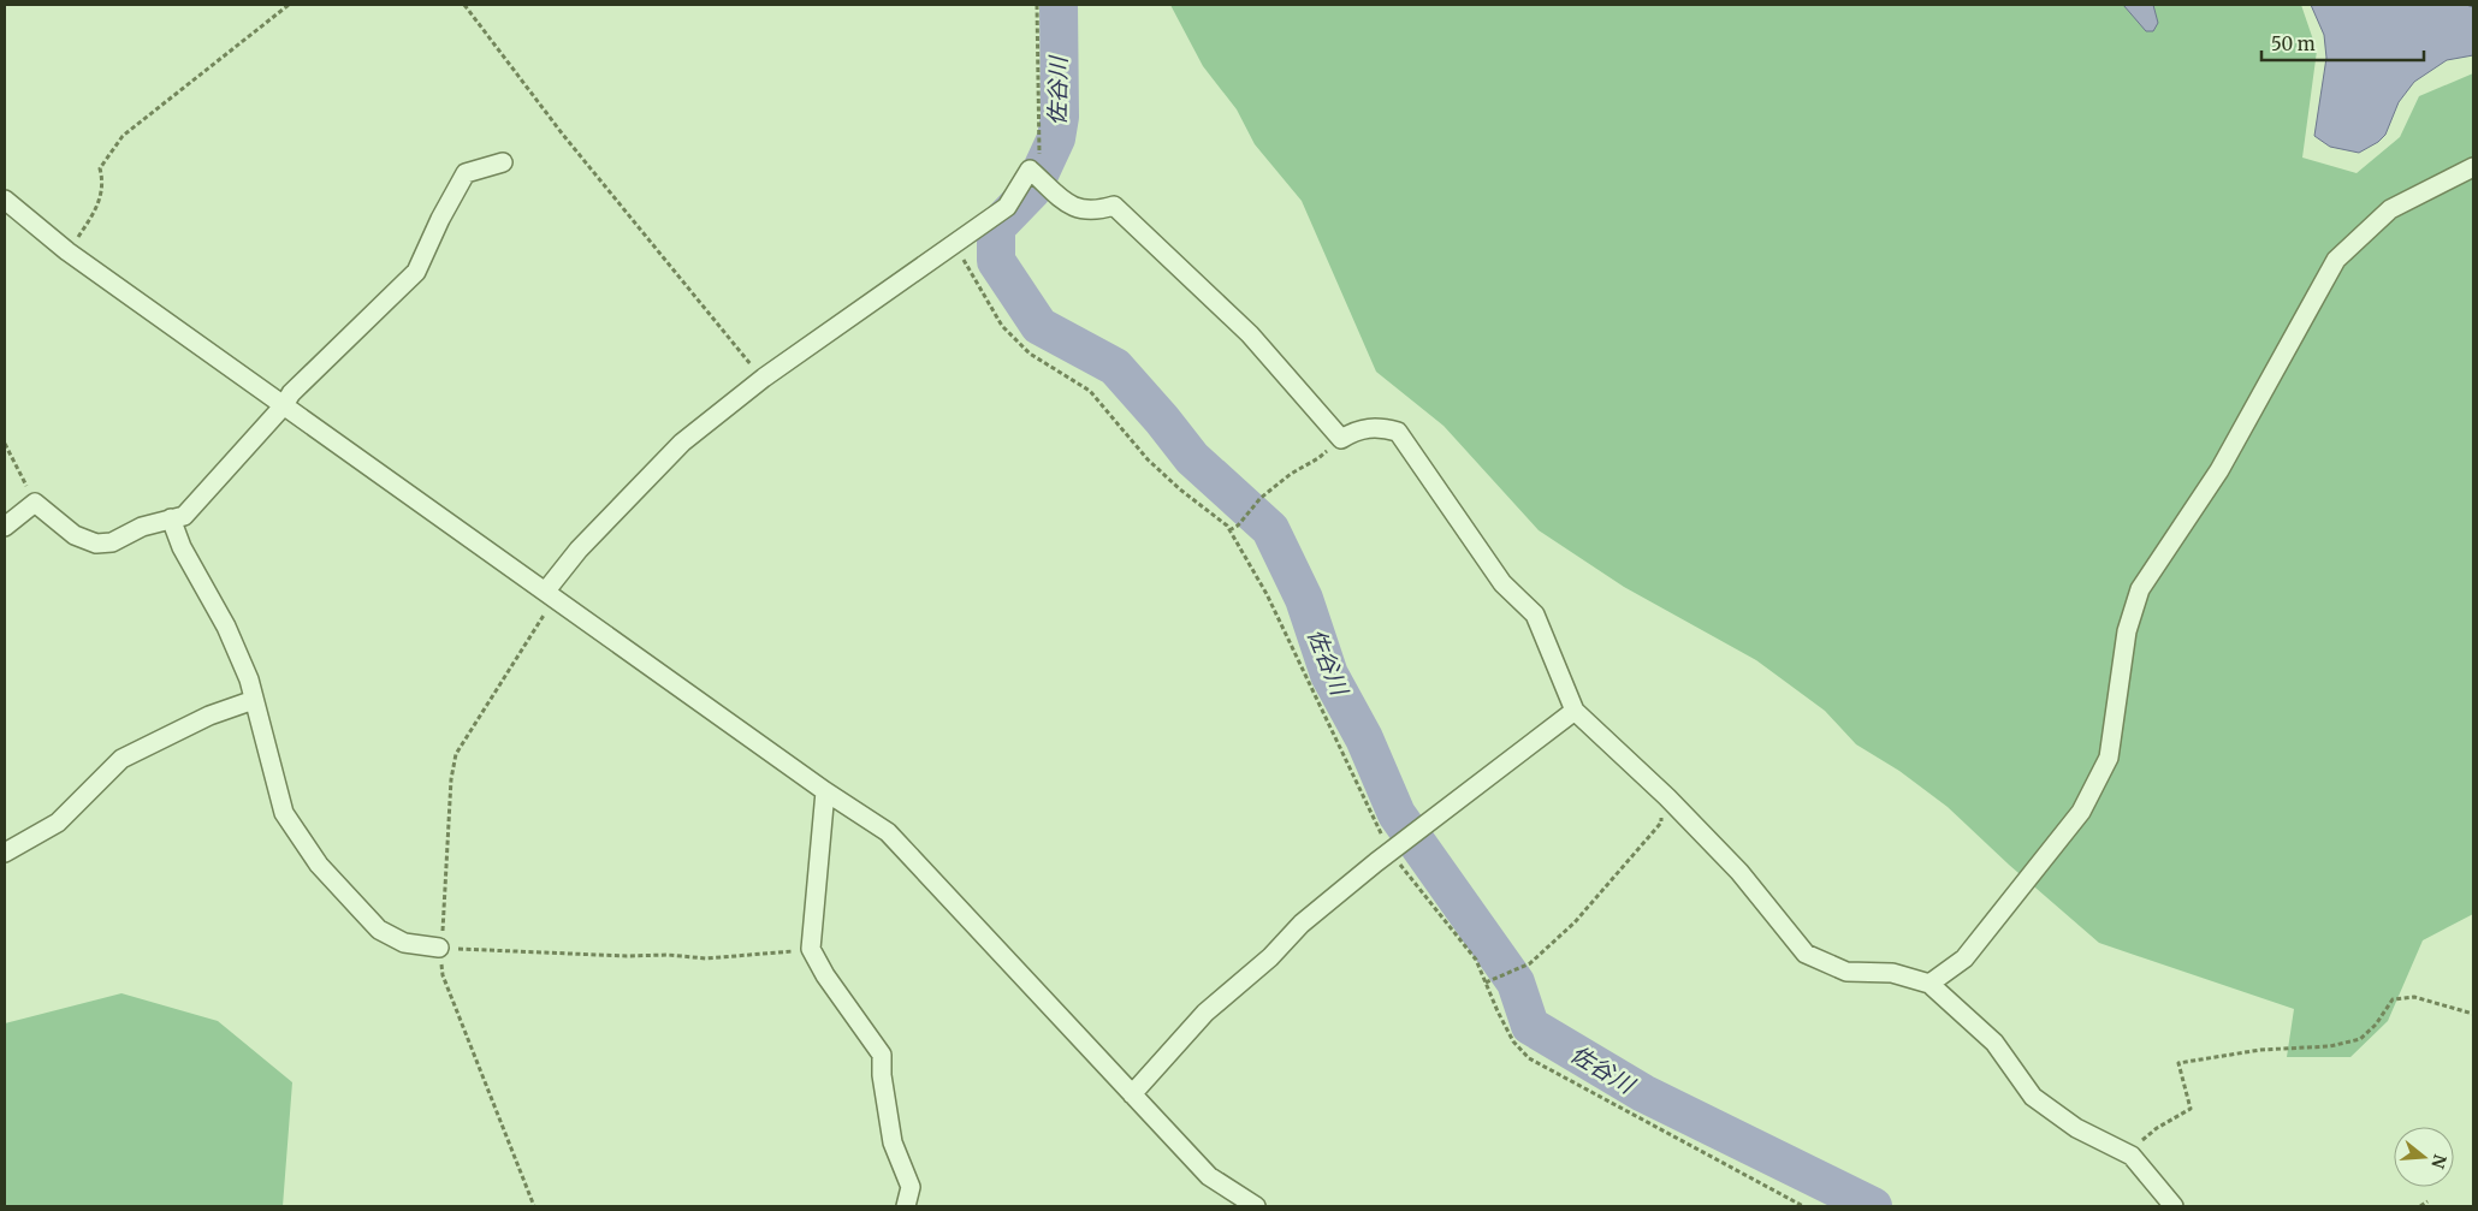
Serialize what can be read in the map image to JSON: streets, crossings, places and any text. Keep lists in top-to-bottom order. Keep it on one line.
{"water":["佐谷川"],"scale_bar":"50 m","north":"right"}
